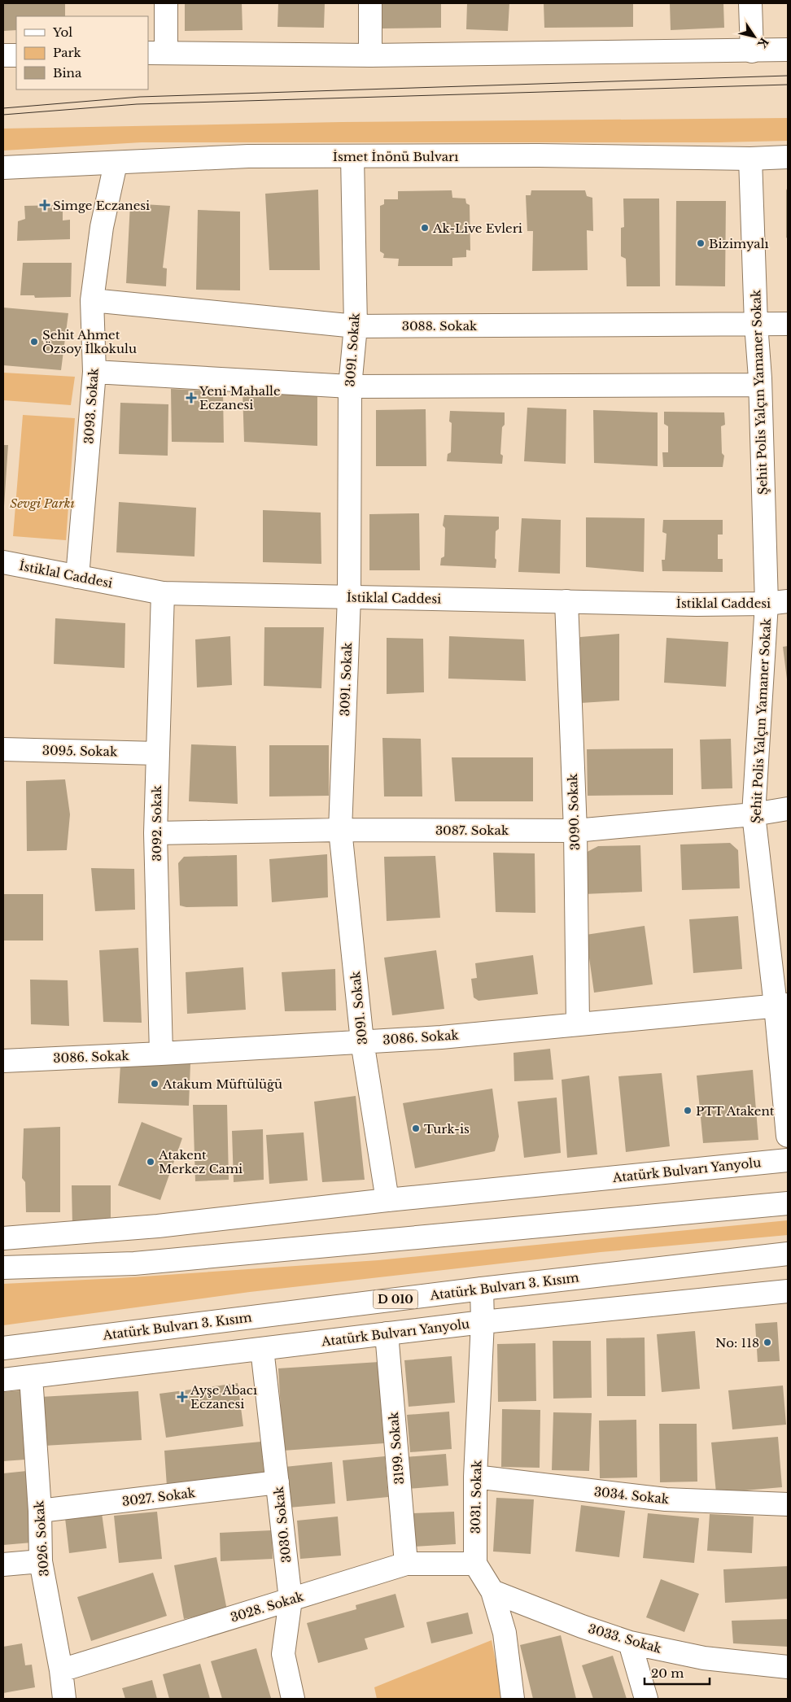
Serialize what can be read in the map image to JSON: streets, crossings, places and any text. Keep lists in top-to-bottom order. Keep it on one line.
{"streets":{"main road":["İsmet İnönü Bulvarı","3088. Sokak","3091. Sokak","Şehit Polis Yalçın Yamaner Sokak","3093. Sokak","İstiklal Caddesi","3095. Sokak","3090. Sokak","3092. Sokak","3087. Sokak","3086. Sokak","Atatürk Bulvarı Yanyolu","Atatürk Bulvarı 3. Kısım","D 010","3199. Sokak","3034. Sokak","3027. Sokak","3031. Sokak","3030. Sokak","3026. Sokak","3028. Sokak","3033. Sokak"]},"crossings":[["İsmet İnönü Bulvarı","3091. Sokak"],["İsmet İnönü Bulvarı","Şehit Polis Yalçın Yamaner Sokak"],["İsmet İnönü Bulvarı","3093. Sokak"],["3088. Sokak","3091. Sokak"],["3088. Sokak","Şehit Polis Yalçın Yamaner Sokak"],["3088. Sokak","3093. Sokak"],["3091. Sokak","İstiklal Caddesi"],["3091. Sokak","3087. Sokak"],["3091. Sokak","3086. Sokak"],["3091. Sokak","Atatürk Bulvarı Yanyolu"],["Şehit Polis Yalçın Yamaner Sokak","İstiklal Caddesi"],["Şehit Polis Yalçın Yamaner Sokak","3087. Sokak"],["Şehit Polis Yalçın Yamaner Sokak","3086. Sokak"],["3093. Sokak","İstiklal Caddesi"],["İstiklal Caddesi","3090. Sokak"],["İstiklal Caddesi","3092. Sokak"],["3095. Sokak","3092. Sokak"],["3090. Sokak","3087. Sokak"],["3090. Sokak","3086. Sokak"],["3092. Sokak","3087. Sokak"],["3092. Sokak","3086. Sokak"],["Atatürk Bulvarı Yanyolu","3199. Sokak"],["Atatürk Bulvarı Yanyolu","3031. Sokak"],["Atatürk Bulvarı Yanyolu","3030. Sokak"],["Atatürk Bulvarı Yanyolu","3026. Sokak"],["Atatürk Bulvarı 3. Kısım","3031. Sokak"],["3199. Sokak","3028. Sokak"],["3034. Sokak","3031. Sokak"],["3027. Sokak","3030. Sokak"],["3027. Sokak","3026. Sokak"],["3031. Sokak","3028. Sokak"],["3030. Sokak","3028. Sokak"],["3026. Sokak","3028. Sokak"]],"parks":["Sevgi Parkı"],"places":{"health":["Simge Eczanesi","Yeni Mahalle Eczanesi","Ayşe Abacı Eczanesi"],"other":["Ak-Live Evleri","Bizimyalı","Şehit Ahmet Özsoy İlkokulu","Atakum Müftülüğü","PTT Atakent","Turk-is","Atakent Merkez Cami","No: 118"]},"legend":["Yol","Park","Bina"],"scale_bar":"20 m","north":"bottom right"}
